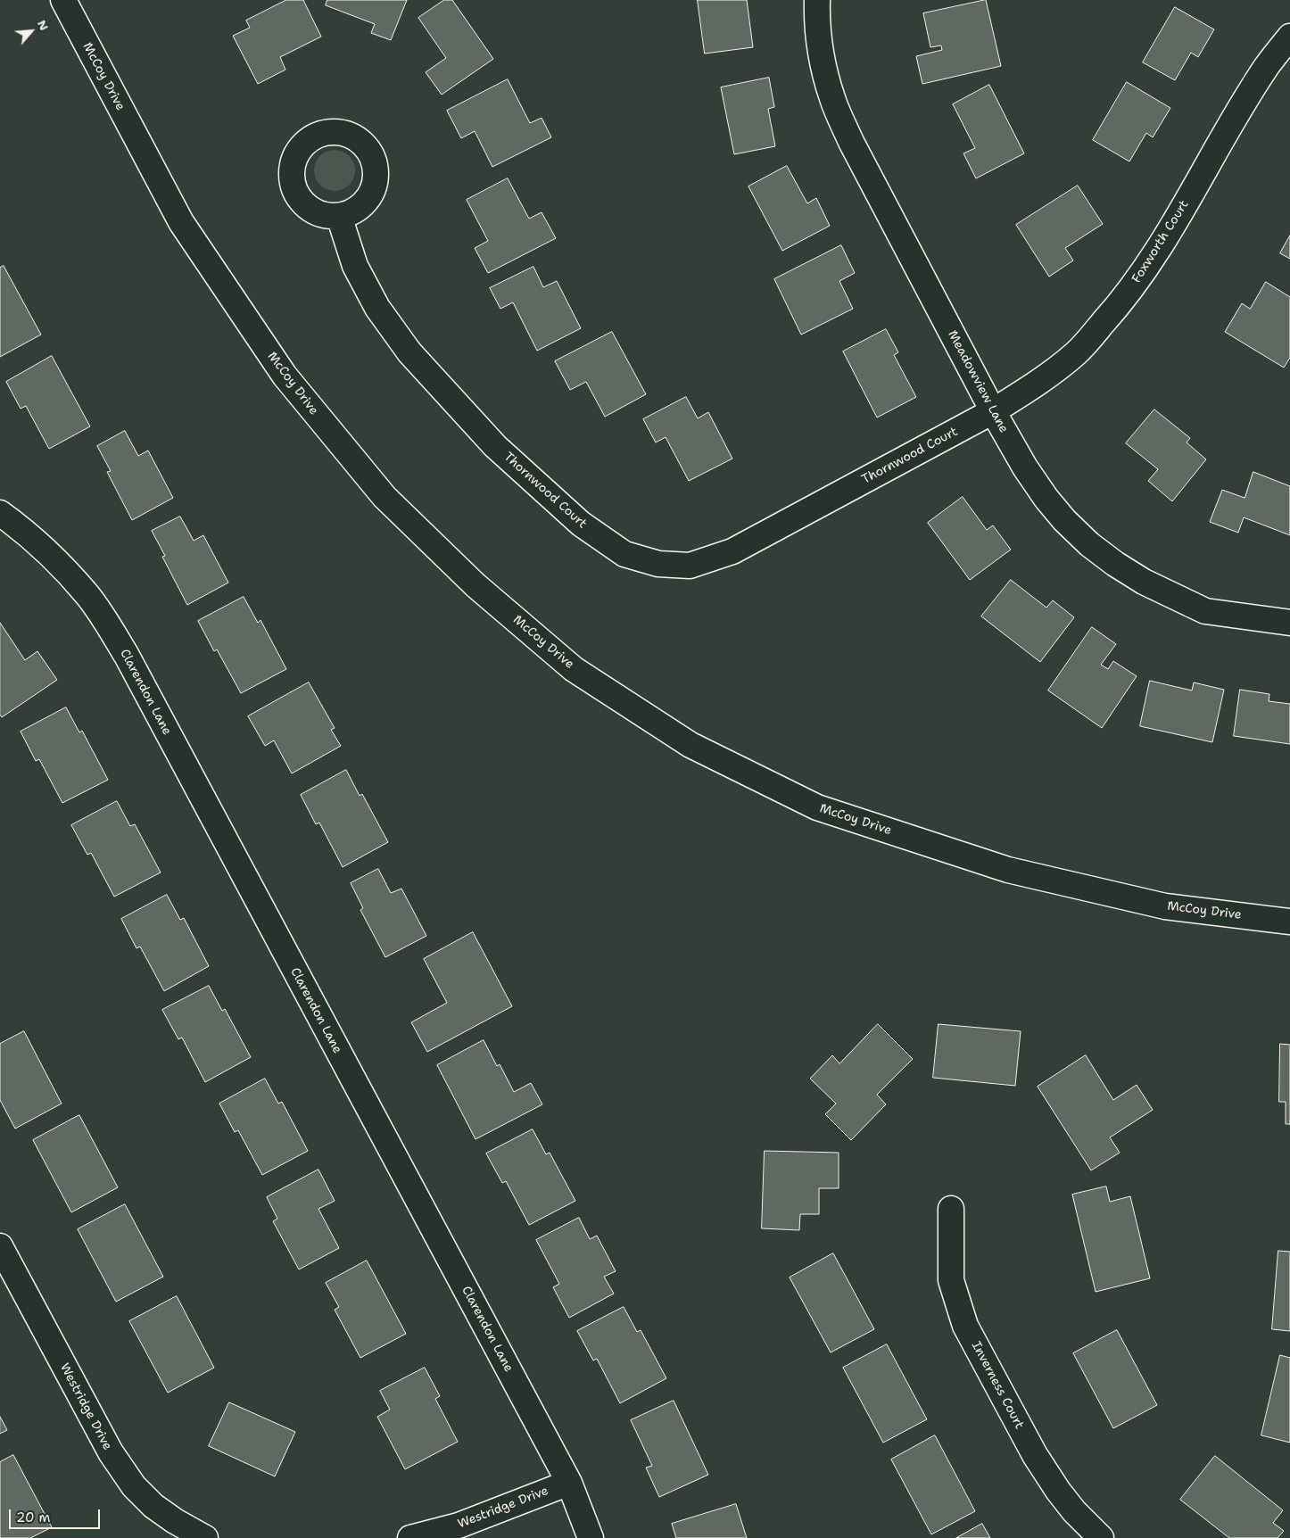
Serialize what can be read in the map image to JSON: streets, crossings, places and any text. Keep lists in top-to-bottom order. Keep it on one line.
{"streets":{"street":["McCoy Drive","Foxworth Court","Meadowview Lane","Thornwood Court","Clarendon Lane","Inverness Court","Westridge Drive"]},"crossings":[["Foxworth Court","Meadowview Lane"],["Foxworth Court","Thornwood Court"],["Meadowview Lane","Thornwood Court"],["Clarendon Lane","Westridge Drive"]],"scale_bar":"20 m","north":"top right"}
